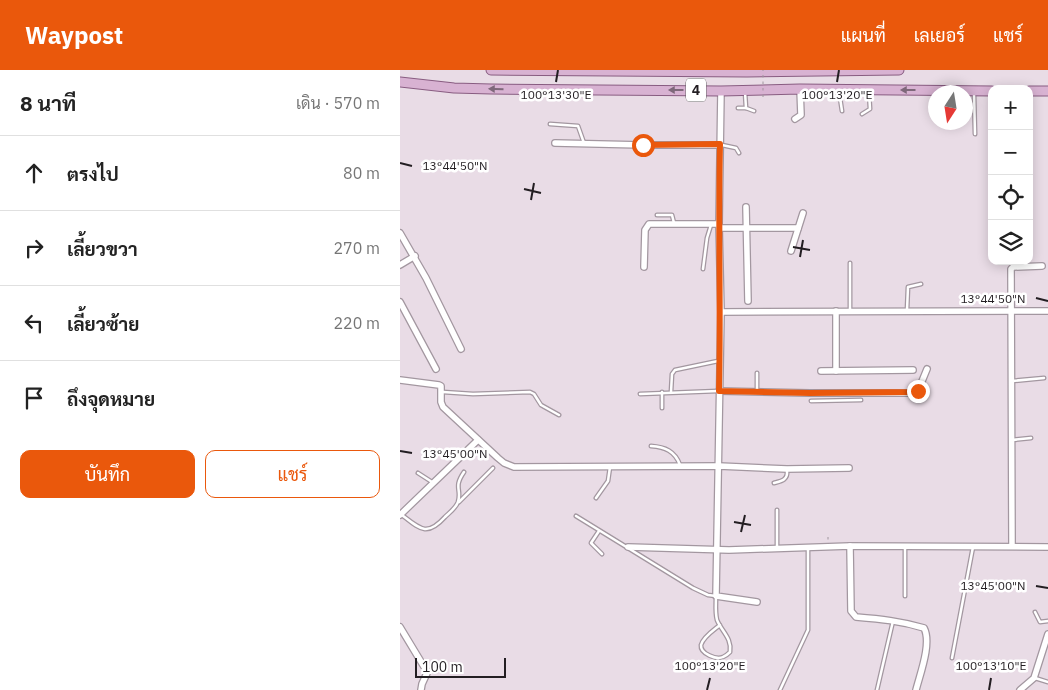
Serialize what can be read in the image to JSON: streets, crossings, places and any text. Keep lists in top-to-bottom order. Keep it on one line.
{"streets":{"main road":["4"]},"scale_bar":"100 m","north":"bottom","page":{"header":"Waypost","nav":["แผนที่","เลเยอร์","แชร์"],"heading":["8 นาที","เดิน · 570 m"],"map_buttons":["+","−"],"list":[["ตรงไป","80 m"],["เลี้ยวขวา","270 m"],["เลี้ยวซ้าย","220 m"],"ถึงจุดหมาย"],"buttons":["บันทึก","แชร์"],"scale":"100 m"},"coordinates":["100°13'30\"E","100°13'20\"E","13°44'50\"N","13°45'00\"N","100°13'10\"E"]}
